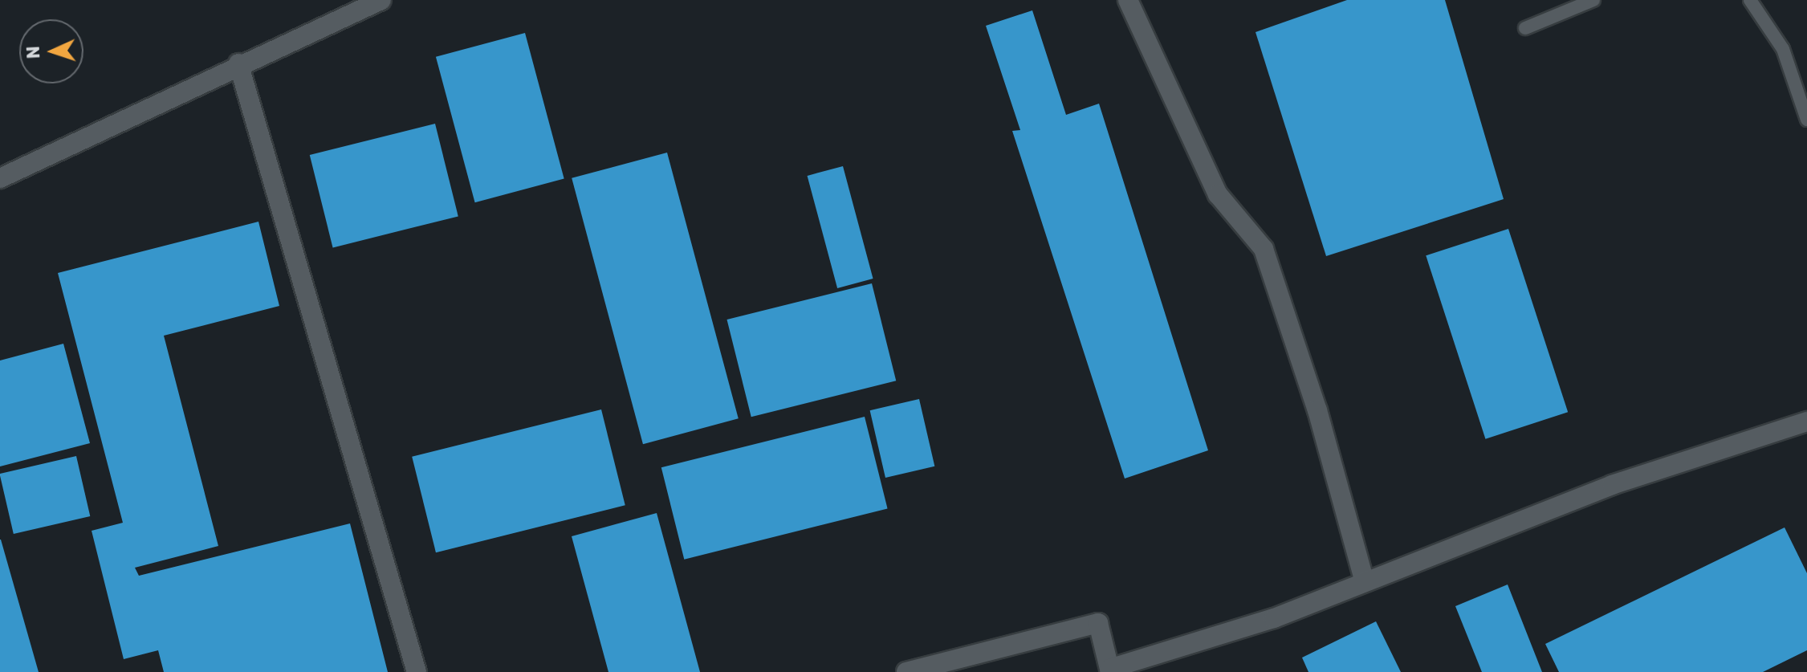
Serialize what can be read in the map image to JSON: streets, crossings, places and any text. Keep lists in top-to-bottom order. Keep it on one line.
{"north":"left"}
